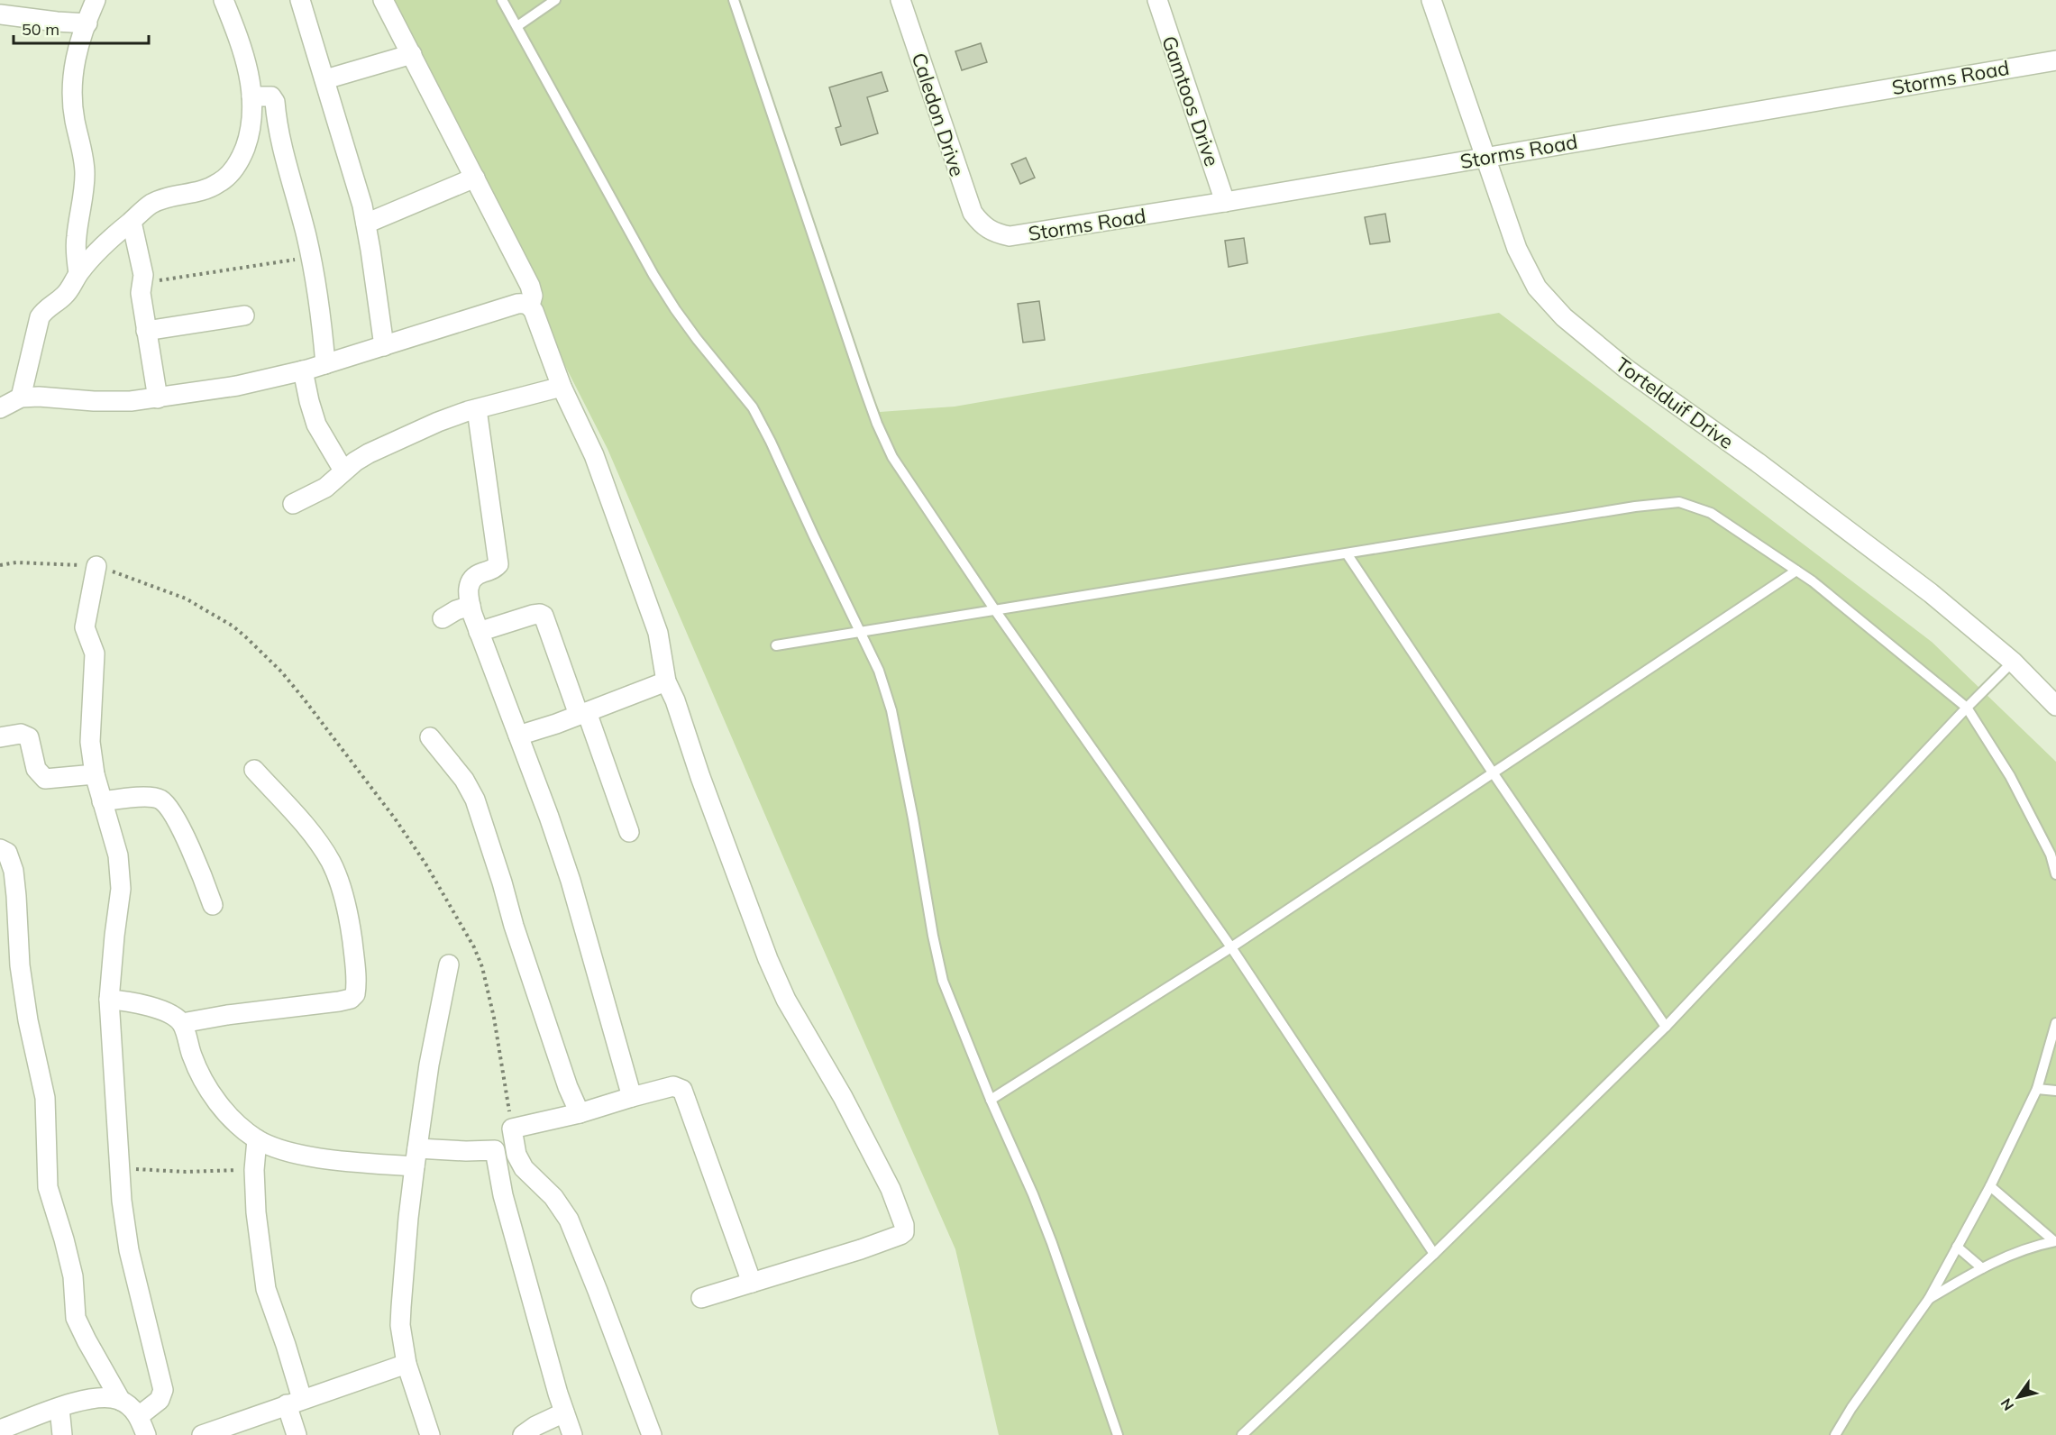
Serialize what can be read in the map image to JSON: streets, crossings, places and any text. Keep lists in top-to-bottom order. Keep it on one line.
{"streets":{"street":["Storms Road","Gamtoos Drive","Caledon Drive","Tortelduif Drive"]},"crossings":[["Storms Road","Gamtoos Drive"],["Storms Road","Caledon Drive"],["Storms Road","Tortelduif Drive"]],"scale_bar":"50 m","north":"bottom left"}
